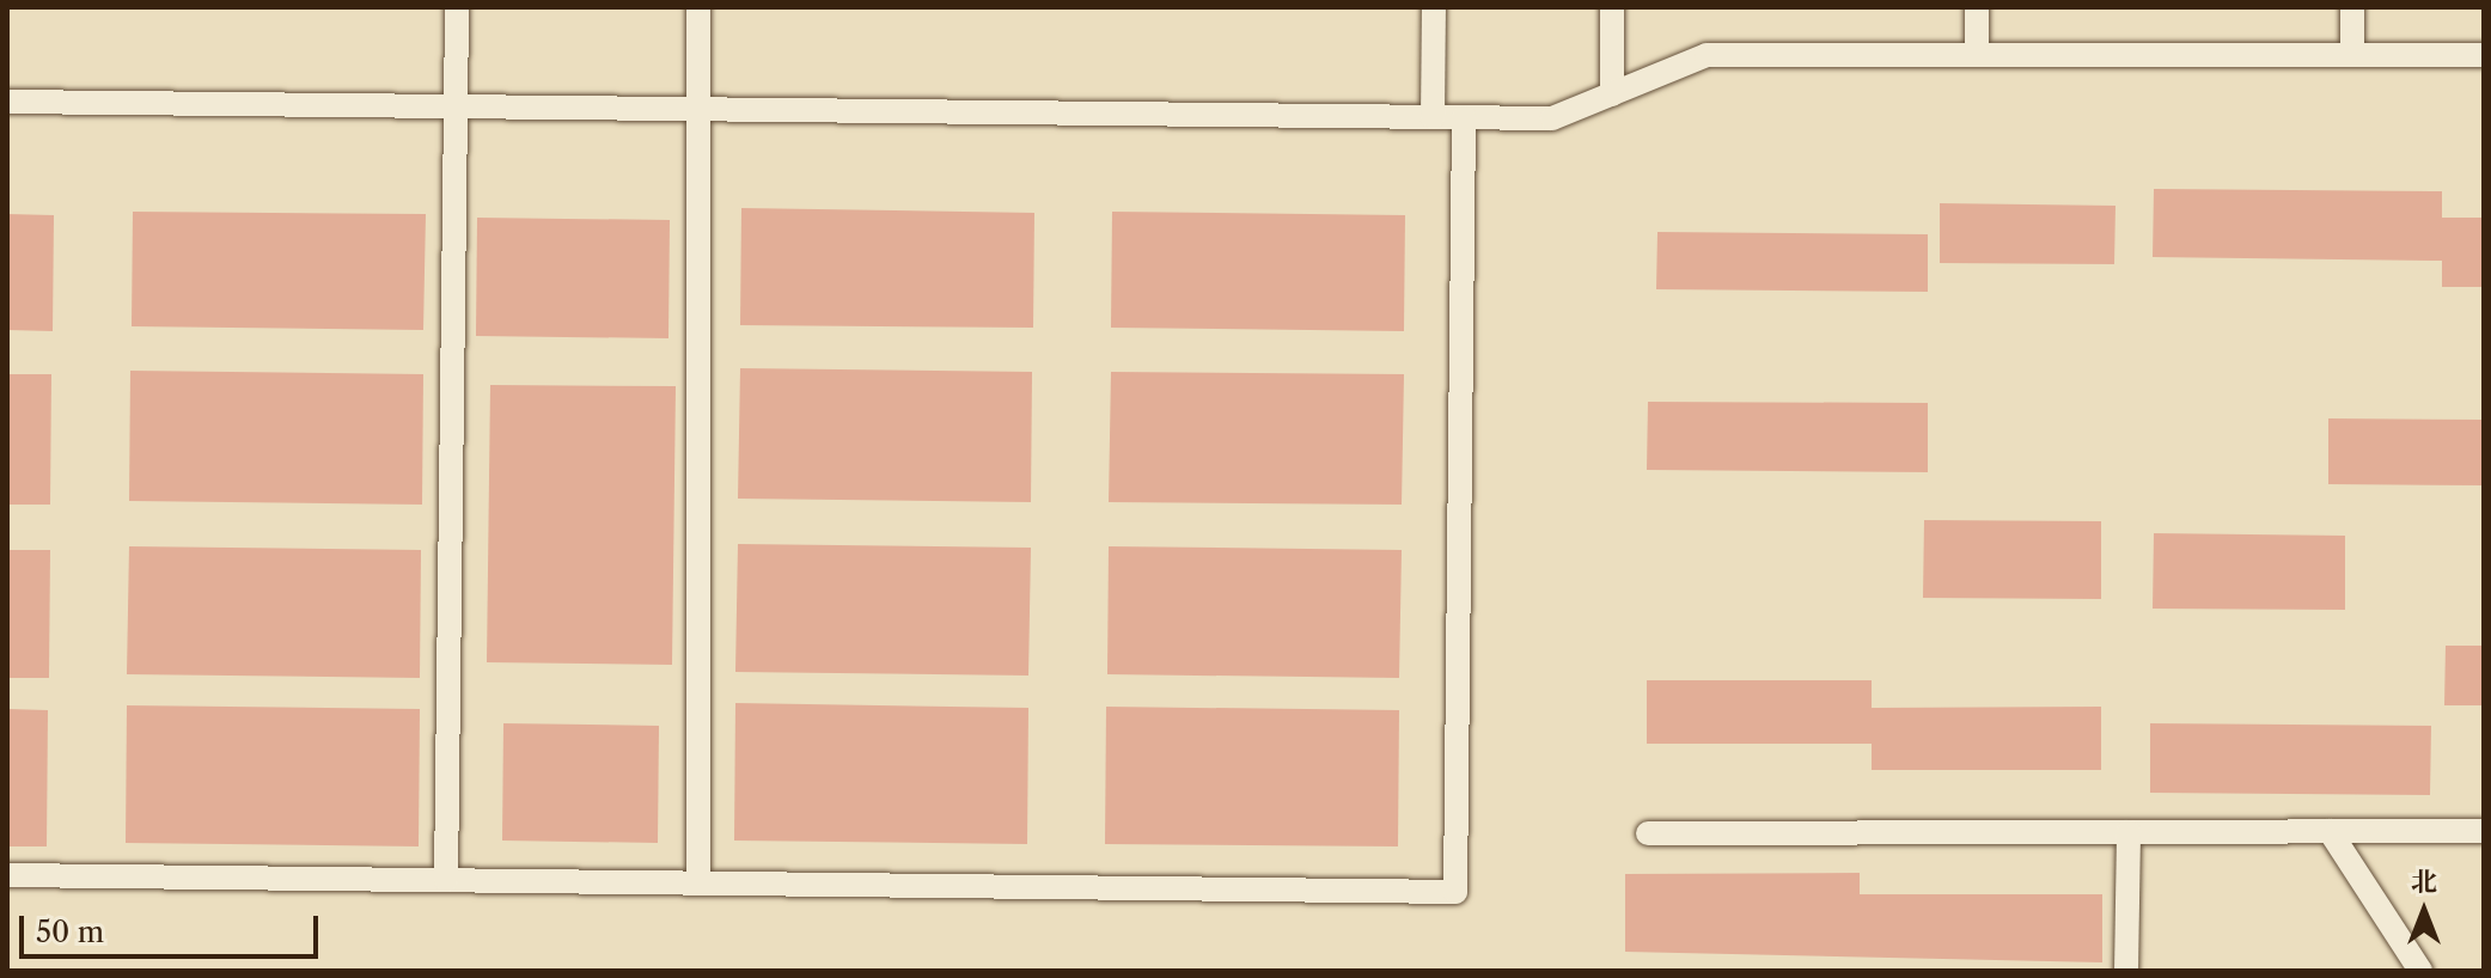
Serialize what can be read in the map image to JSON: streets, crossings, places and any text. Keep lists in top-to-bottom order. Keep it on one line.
{"scale_bar":"50 m","north":"top"}
